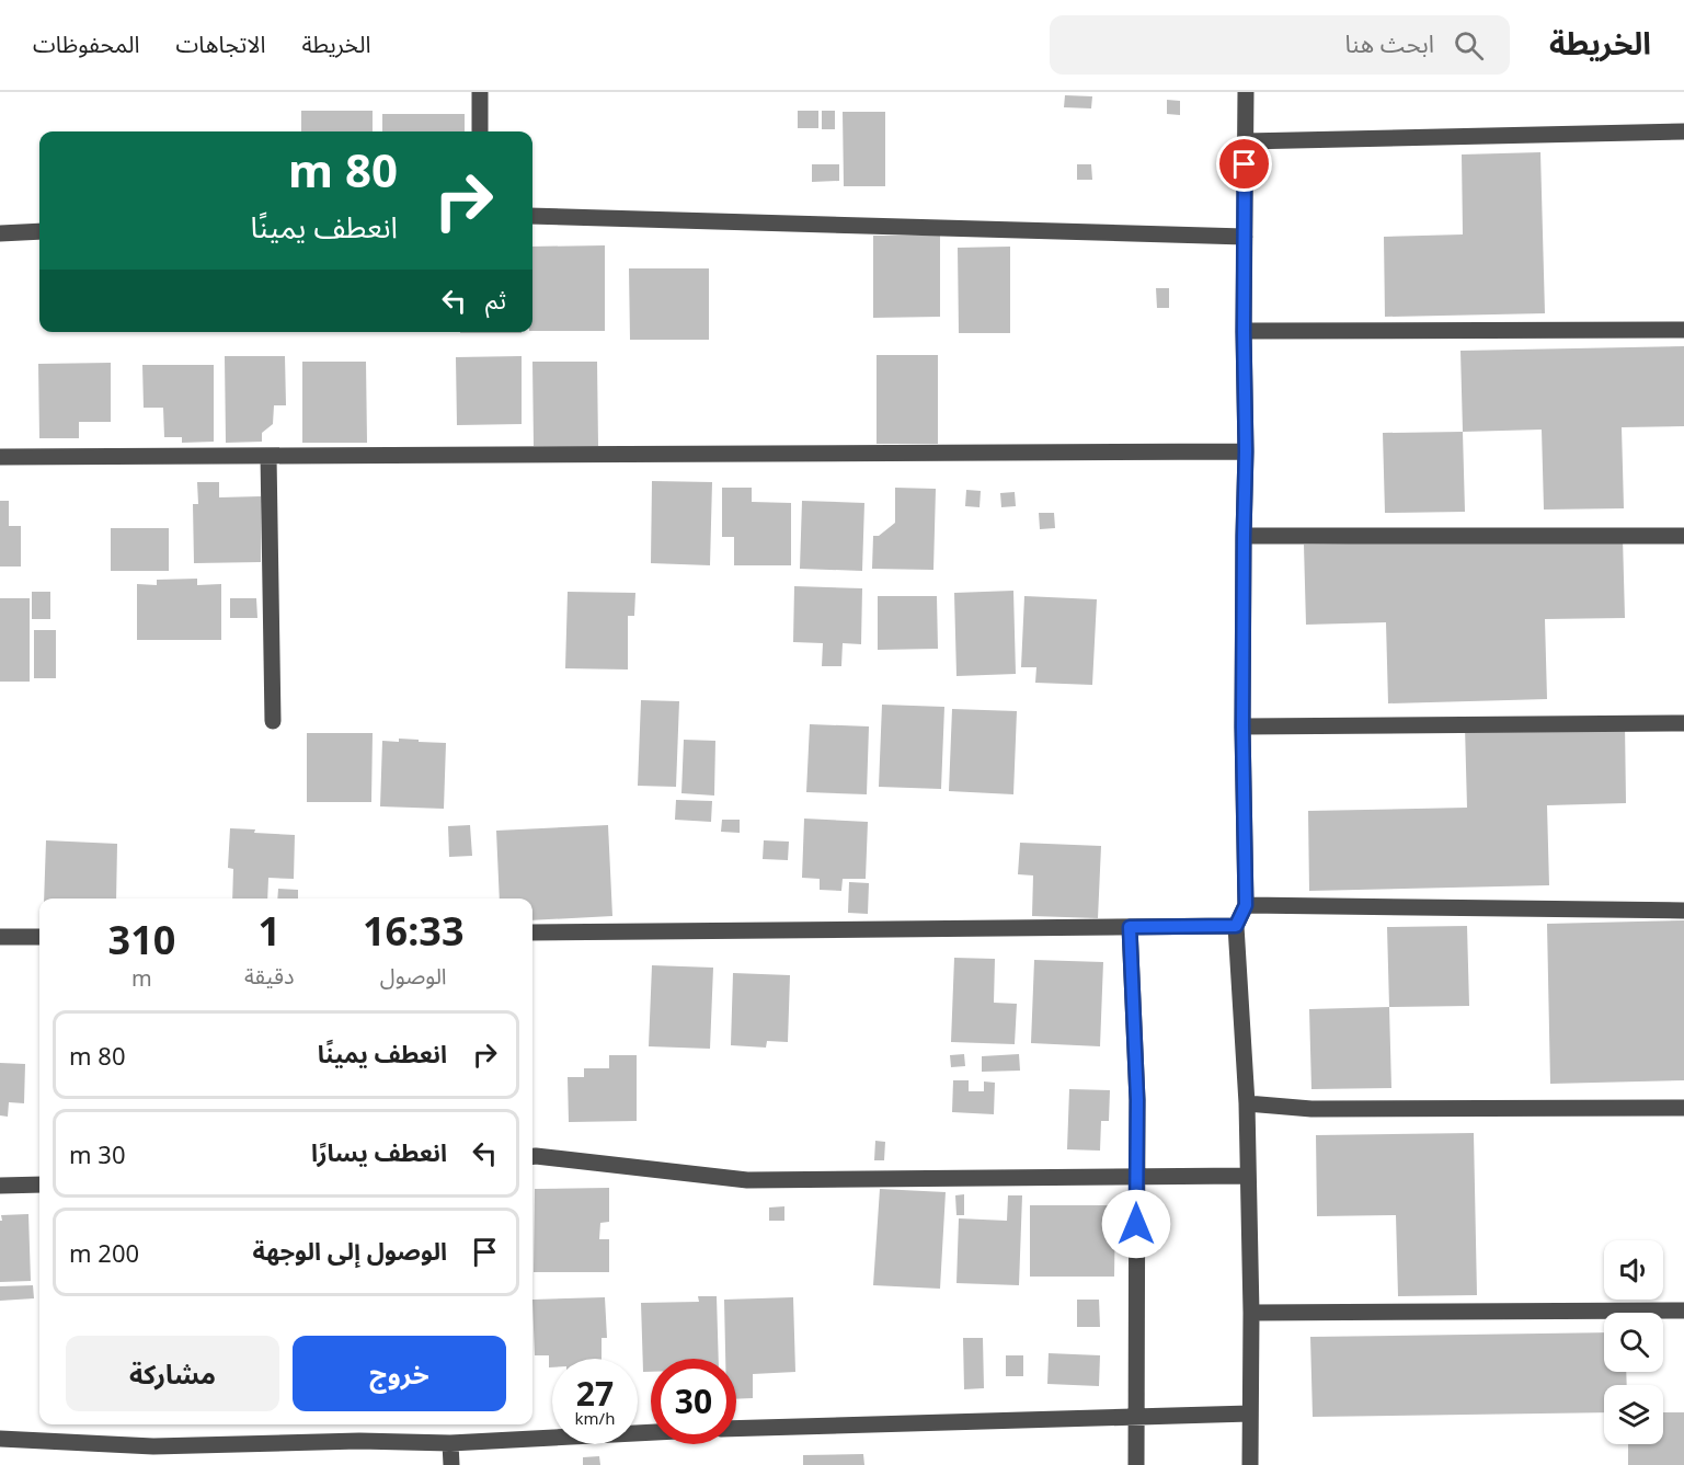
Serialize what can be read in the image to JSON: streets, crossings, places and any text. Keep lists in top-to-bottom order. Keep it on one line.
{"page":{"header":"الخريطة","search":"ابحث هنا","nav":["الخريطة","الاتجاهات","المحفوظات"],"turn":["80 m","انعطف يمينًا"],"then":"ثم","eta":["16:33","الوصول","1","دقيقة","310","m"],"list":[{"name":"انعطف يمينًا","value":"80 m"},{"name":"انعطف يسارًا","value":"30 m"},{"name":"الوصول إلى الوجهة","value":"200 m"}],"buttons":["خروج","مشاركة"],"speed":"27 km/h","limit":"30"}}
